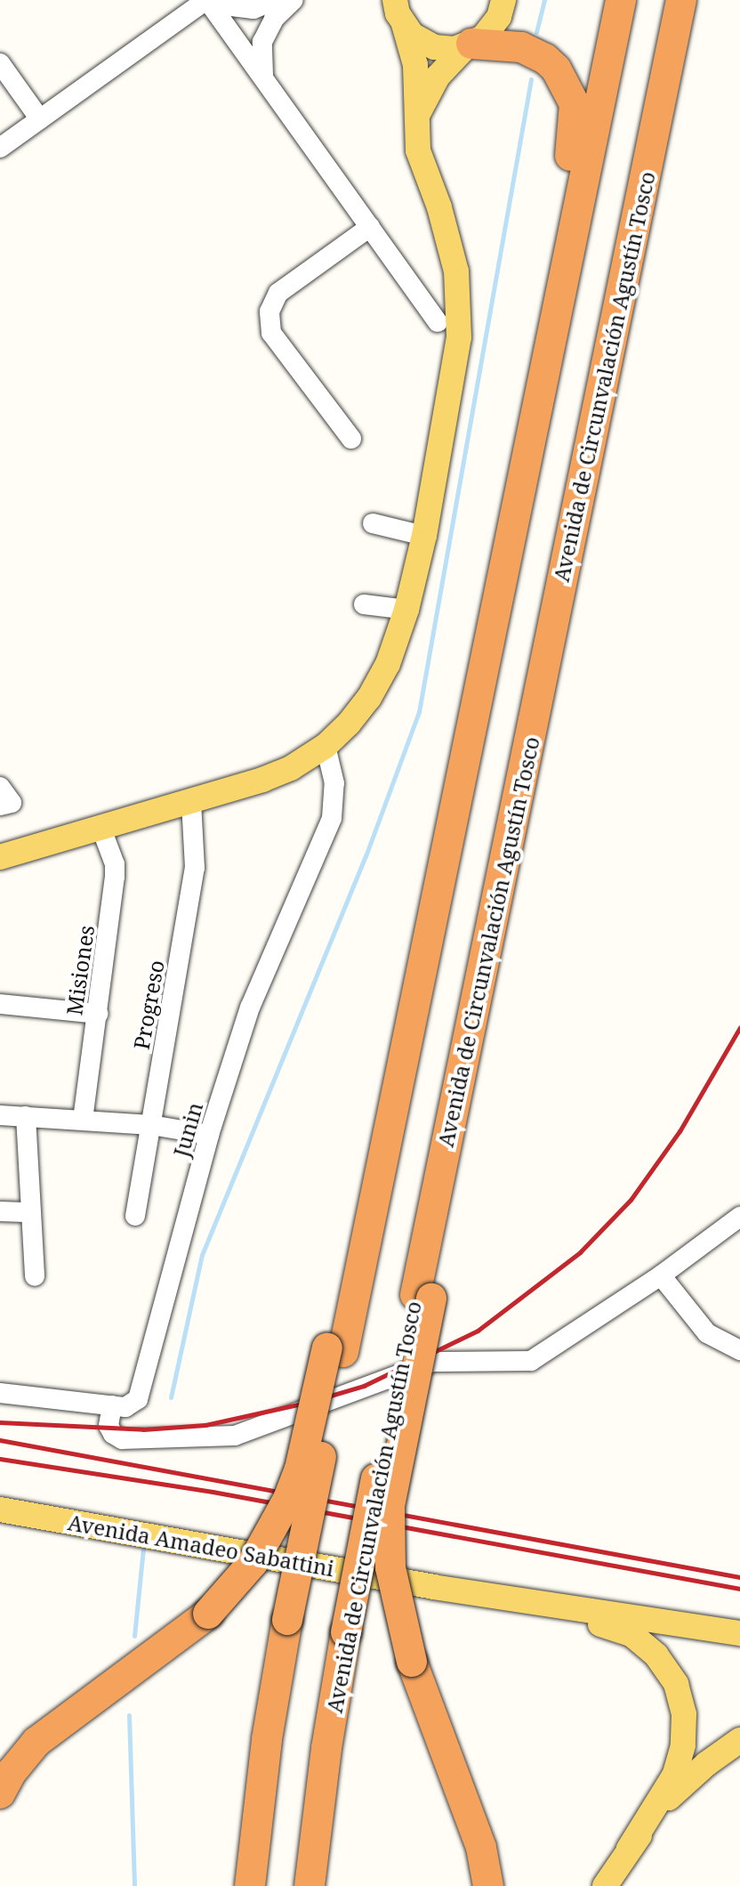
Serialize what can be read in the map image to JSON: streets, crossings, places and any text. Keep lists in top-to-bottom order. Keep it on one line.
{"streets":{"highway":["Avenida de Circunvalación Agustín Tosco"],"main road":["Avenida Amadeo Sabattini"],"street":["Misiones","Progreso","Junin"]}}
